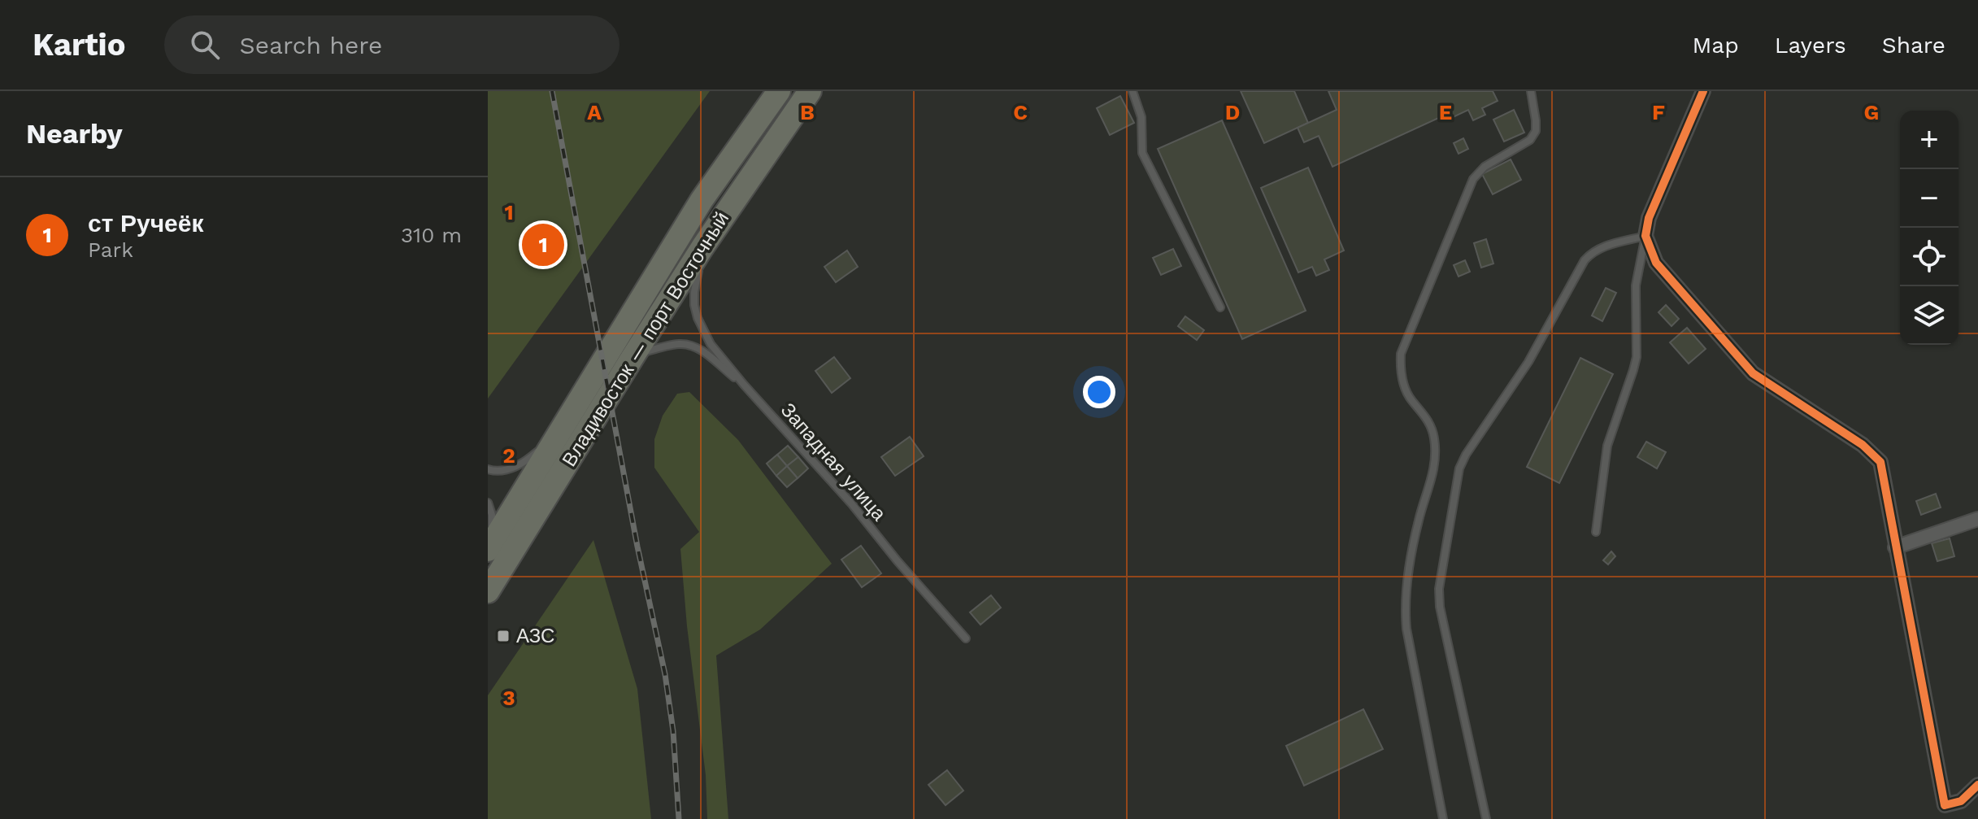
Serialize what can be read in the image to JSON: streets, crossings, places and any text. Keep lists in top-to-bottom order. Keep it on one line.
{"streets":{"highway":["Владивосток — порт Восточный"],"lane":["Западная улица"]},"crossings":[["Владивосток — порт Восточный","Западная улица"]],"places":{"transit":["АЗС"]},"page":{"header":"Kartio","search":"Search here","nav":["Map","Layers","Share"],"heading":"Nearby","map_buttons":["+","−"],"list":[{"mark":"1","name":"ст Ручеёк","note":"Park","value":"310 m"}],"pins":"1"},"grid":{"columns":["A","B","C","D","E","F","G"],"rows":["1","2","3"]}}
